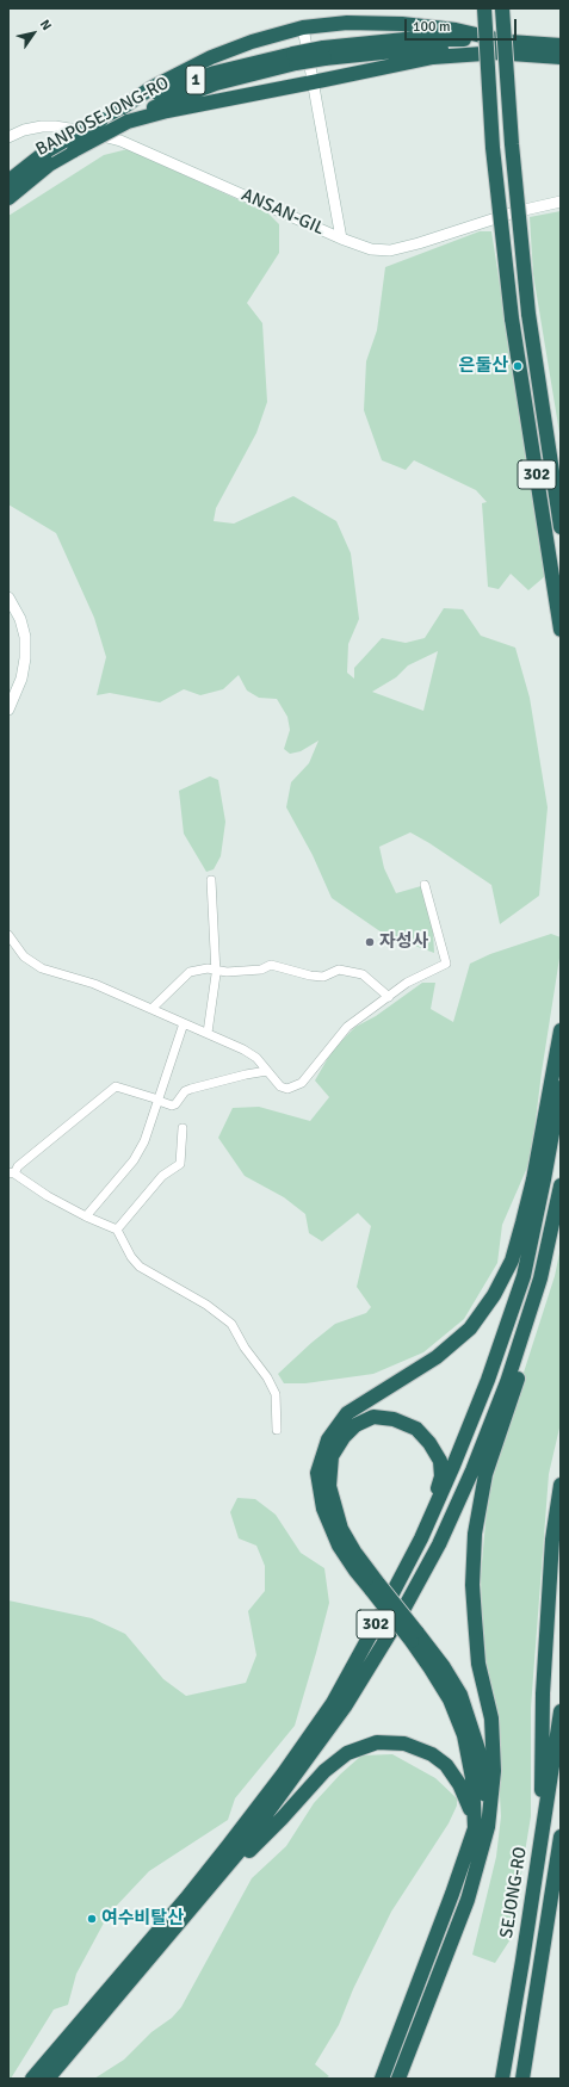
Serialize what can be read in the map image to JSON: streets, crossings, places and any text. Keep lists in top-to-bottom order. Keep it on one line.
{"streets":{"highway":["1","BANPOSEJONG-RO","302","SEJONG-RO"],"street":["ANSAN-GIL"]},"places":["은둘산","자성사","여수비탈산"],"scale_bar":"100 m","north":"top right"}
